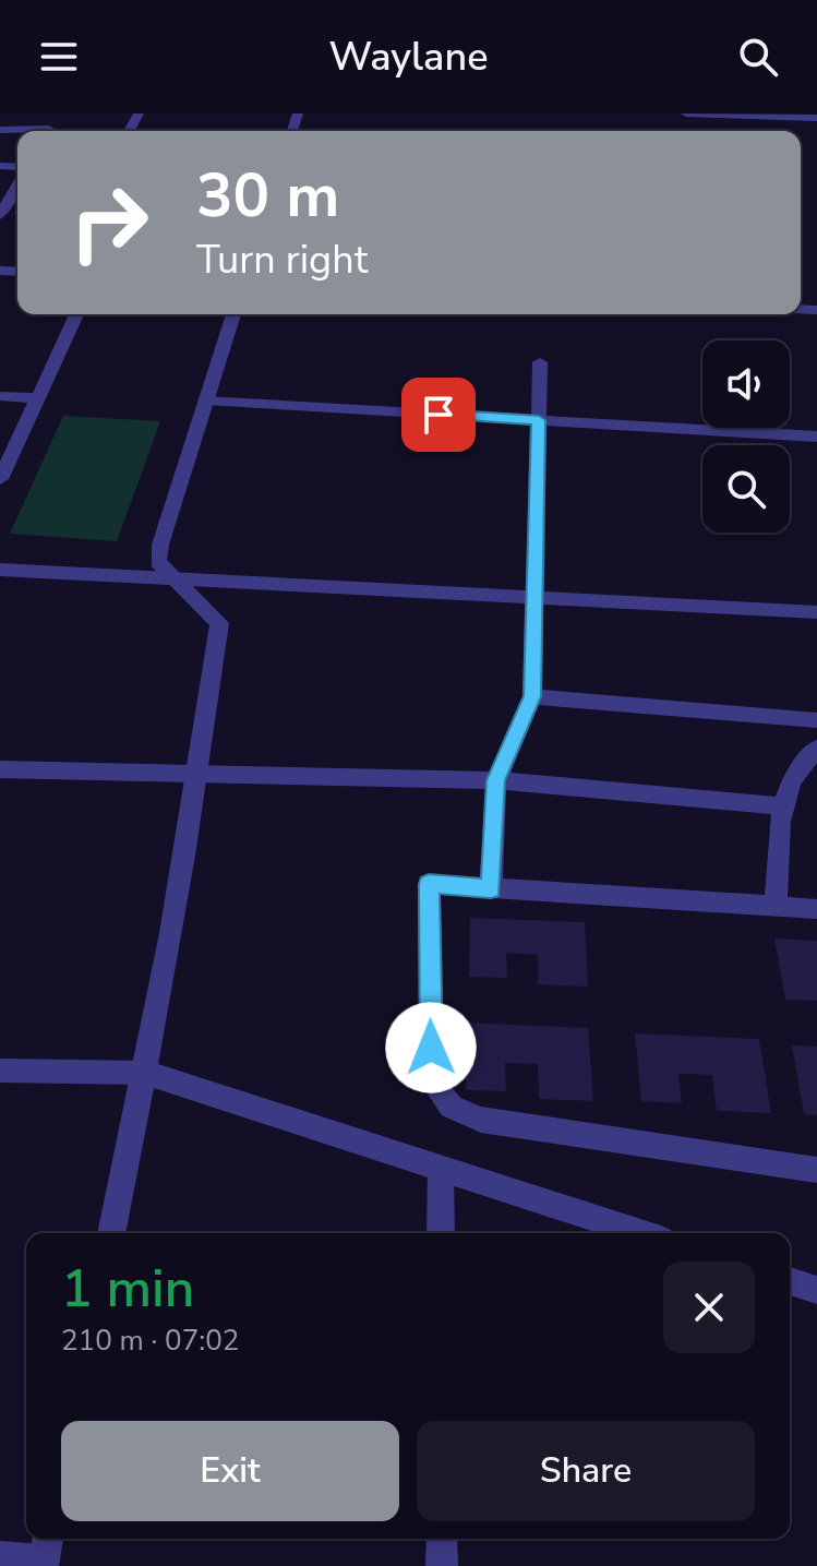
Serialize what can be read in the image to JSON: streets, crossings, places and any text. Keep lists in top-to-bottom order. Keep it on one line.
{"page":{"header":"Waylane","turn":["30 m","Turn right"],"heading":["1 min","210 m · 07:02"],"buttons":["Exit","Share"]}}
